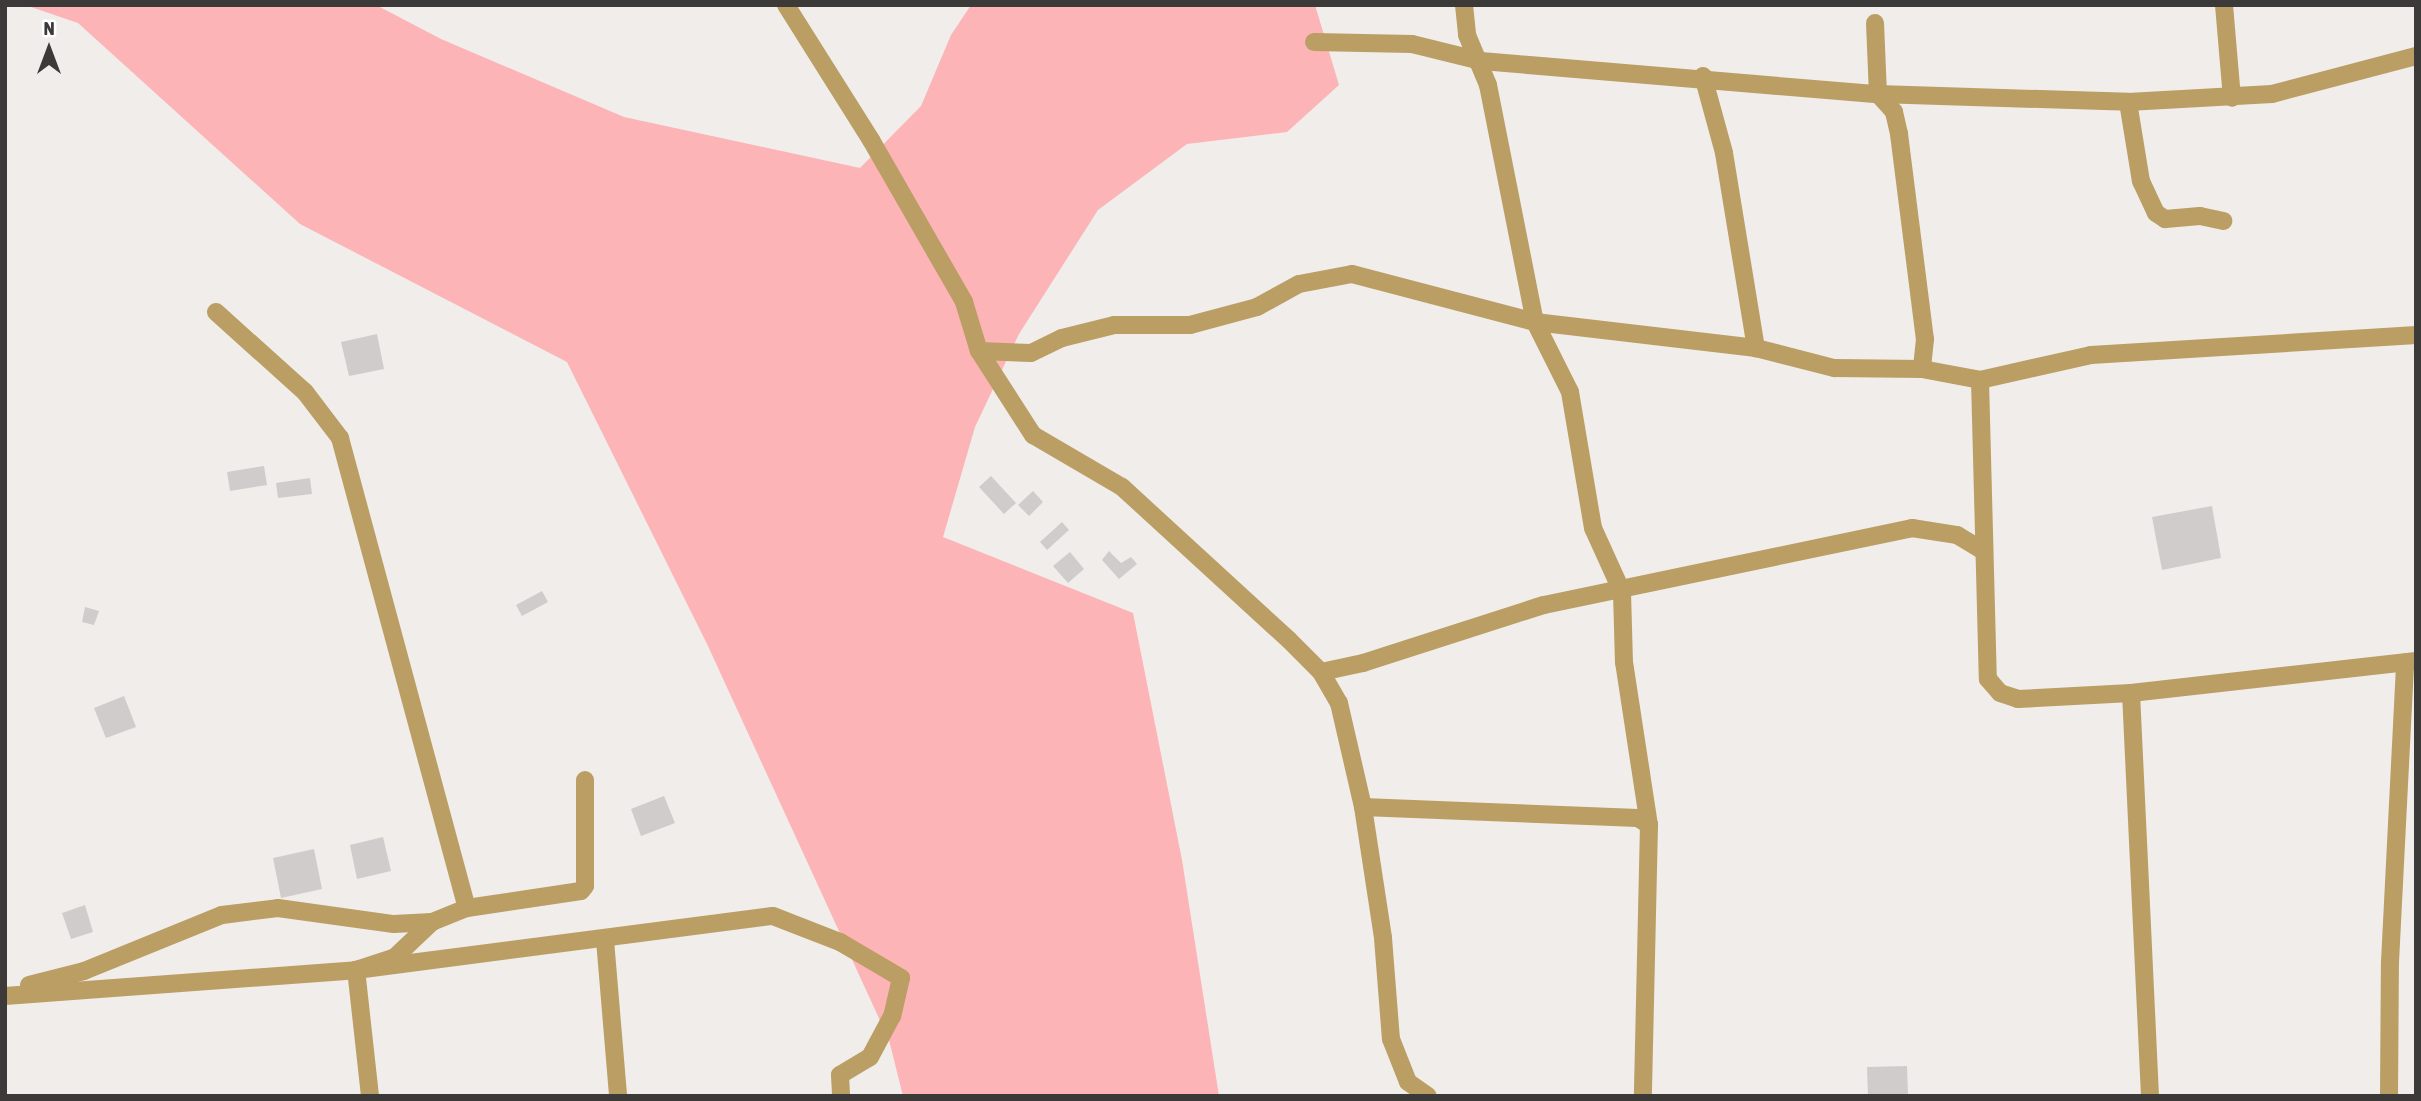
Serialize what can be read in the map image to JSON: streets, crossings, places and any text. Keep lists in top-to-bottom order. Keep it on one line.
{"north":"top"}
